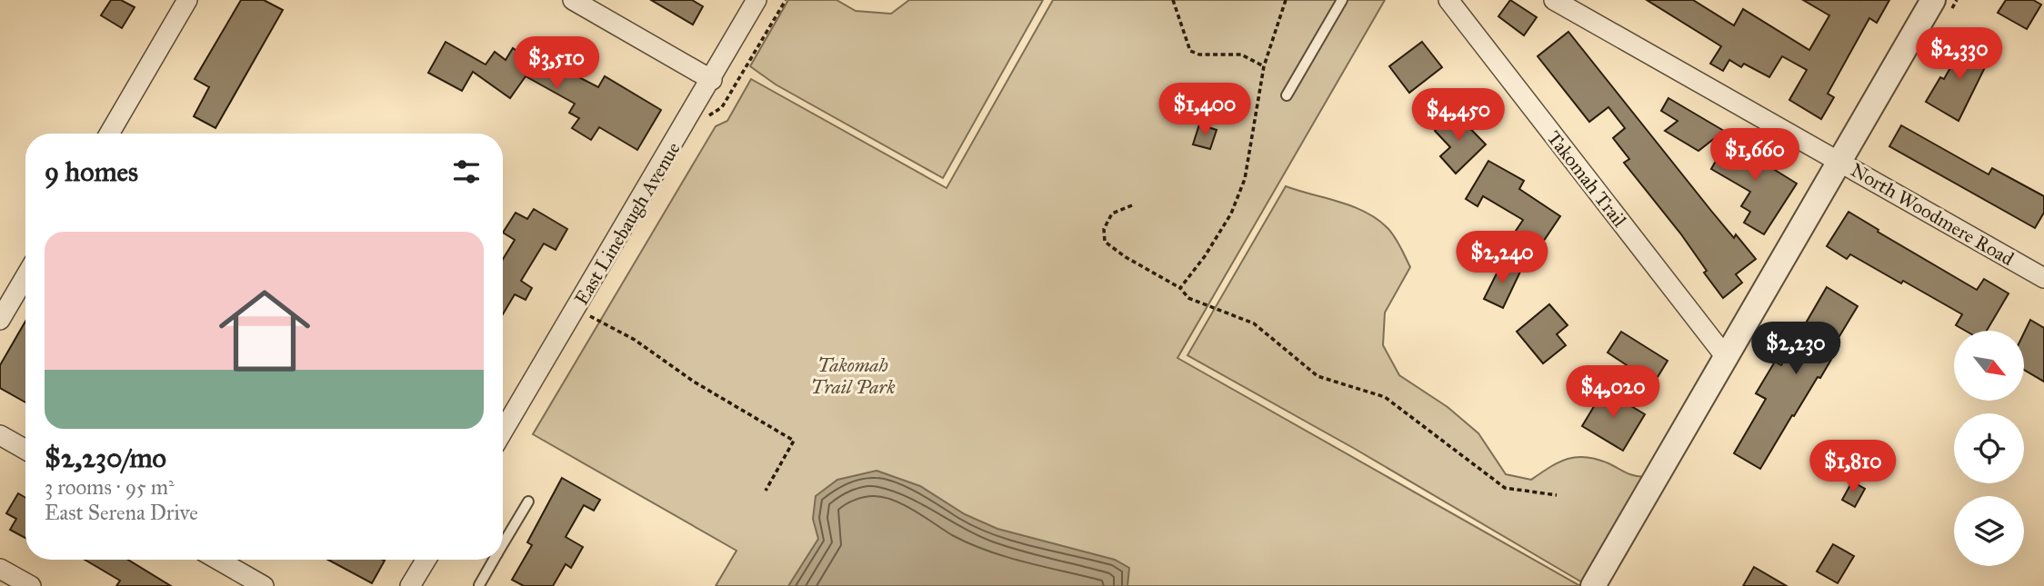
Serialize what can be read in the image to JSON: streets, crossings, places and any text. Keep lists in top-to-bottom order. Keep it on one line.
{"streets":{"street":["Takomah Trail","North Woodmere Road","East Linebaugh Avenue"]},"parks":["Takomah Trail Park"],"north":"bottom right","page":{"price":["$2,330","$3,510","$1,400","$4,450","$1,660","$2,240","$2,230","$4,020","$1,810"],"heading":"9 homes","list":[{"name":"$2,230/mo","note":"3 rooms · 95 m² · East Serena Drive"}]}}
